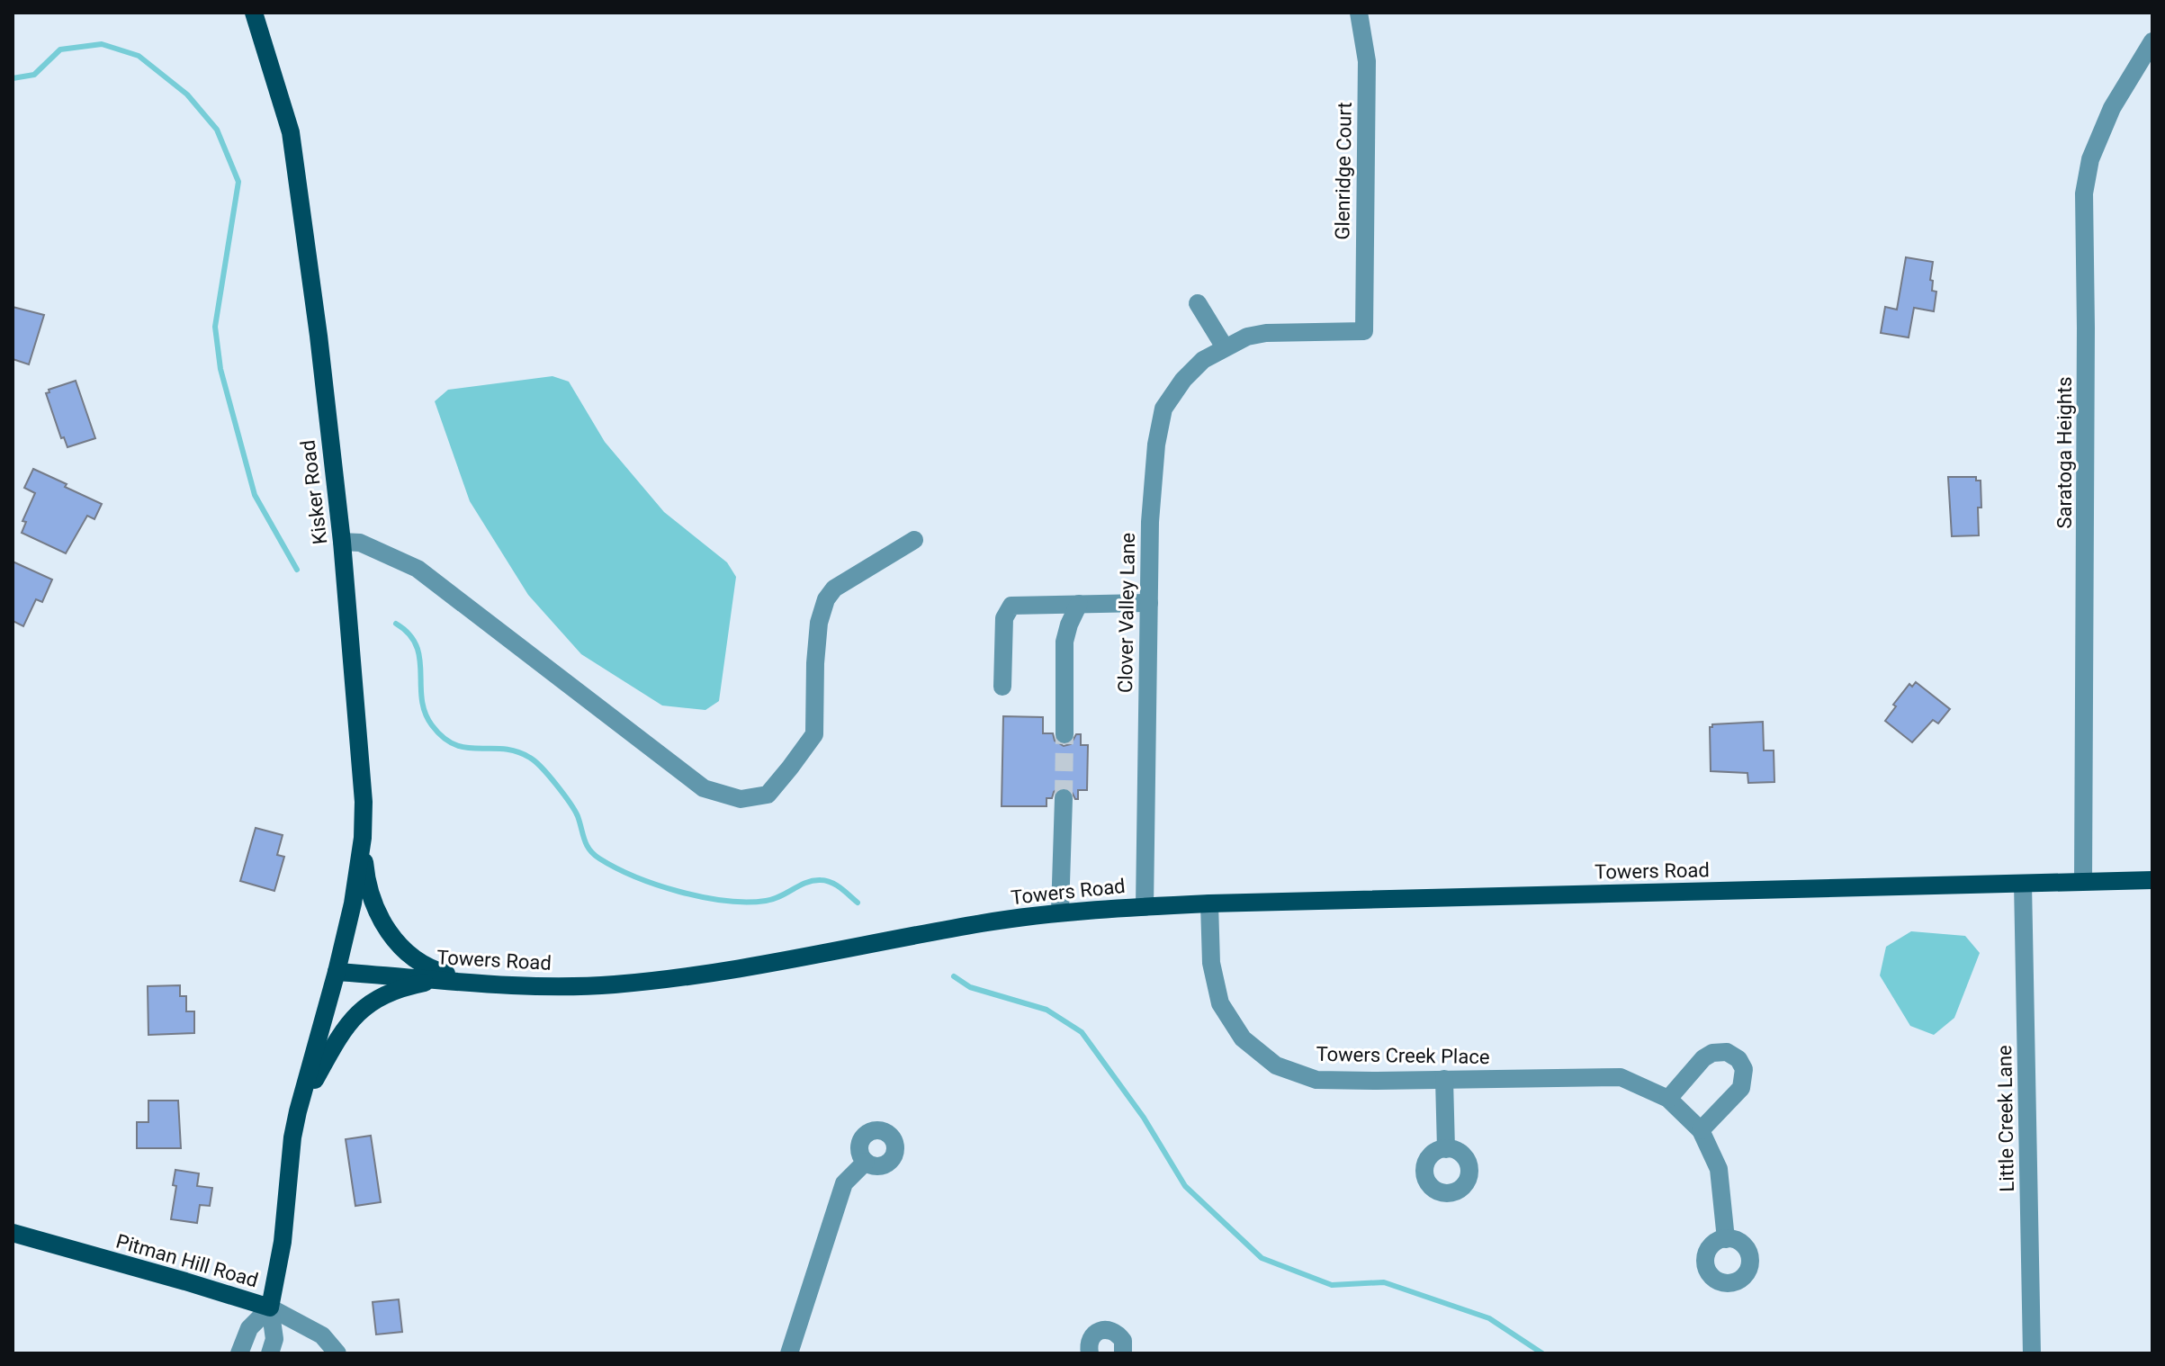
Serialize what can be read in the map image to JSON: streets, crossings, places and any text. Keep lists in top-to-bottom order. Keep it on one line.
{"streets":{"main road":["Kisker Road","Towers Road","Pitman Hill Road"],"street":["Glenridge Court","Saratoga Heights","Clover Valley Lane","Towers Creek Place","Little Creek Lane"]},"crossings":[["Glenridge Court","Clover Valley Lane"],["Saratoga Heights","Towers Road"],["Kisker Road","Towers Road"],["Clover Valley Lane","Towers Road"],["Towers Road","Towers Creek Place"],["Towers Road","Little Creek Lane"]]}
